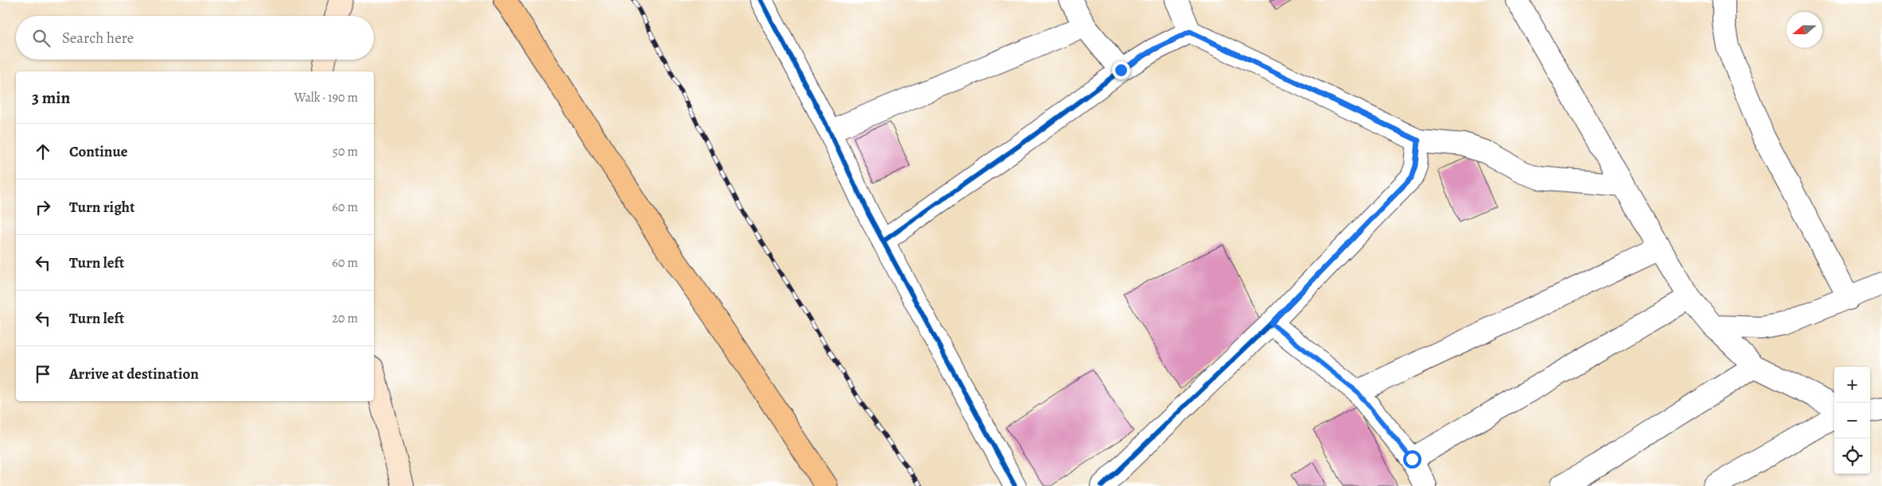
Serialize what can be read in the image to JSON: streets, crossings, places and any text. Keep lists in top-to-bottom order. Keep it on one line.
{"north":"left","page":{"search":"Search here","heading":["3 min","Walk · 190 m"],"list":[["Continue","50 m"],["Turn right","60 m"],["Turn left","60 m"],["Turn left","20 m"],"Arrive at destination"],"map_buttons":["+","−"]}}
